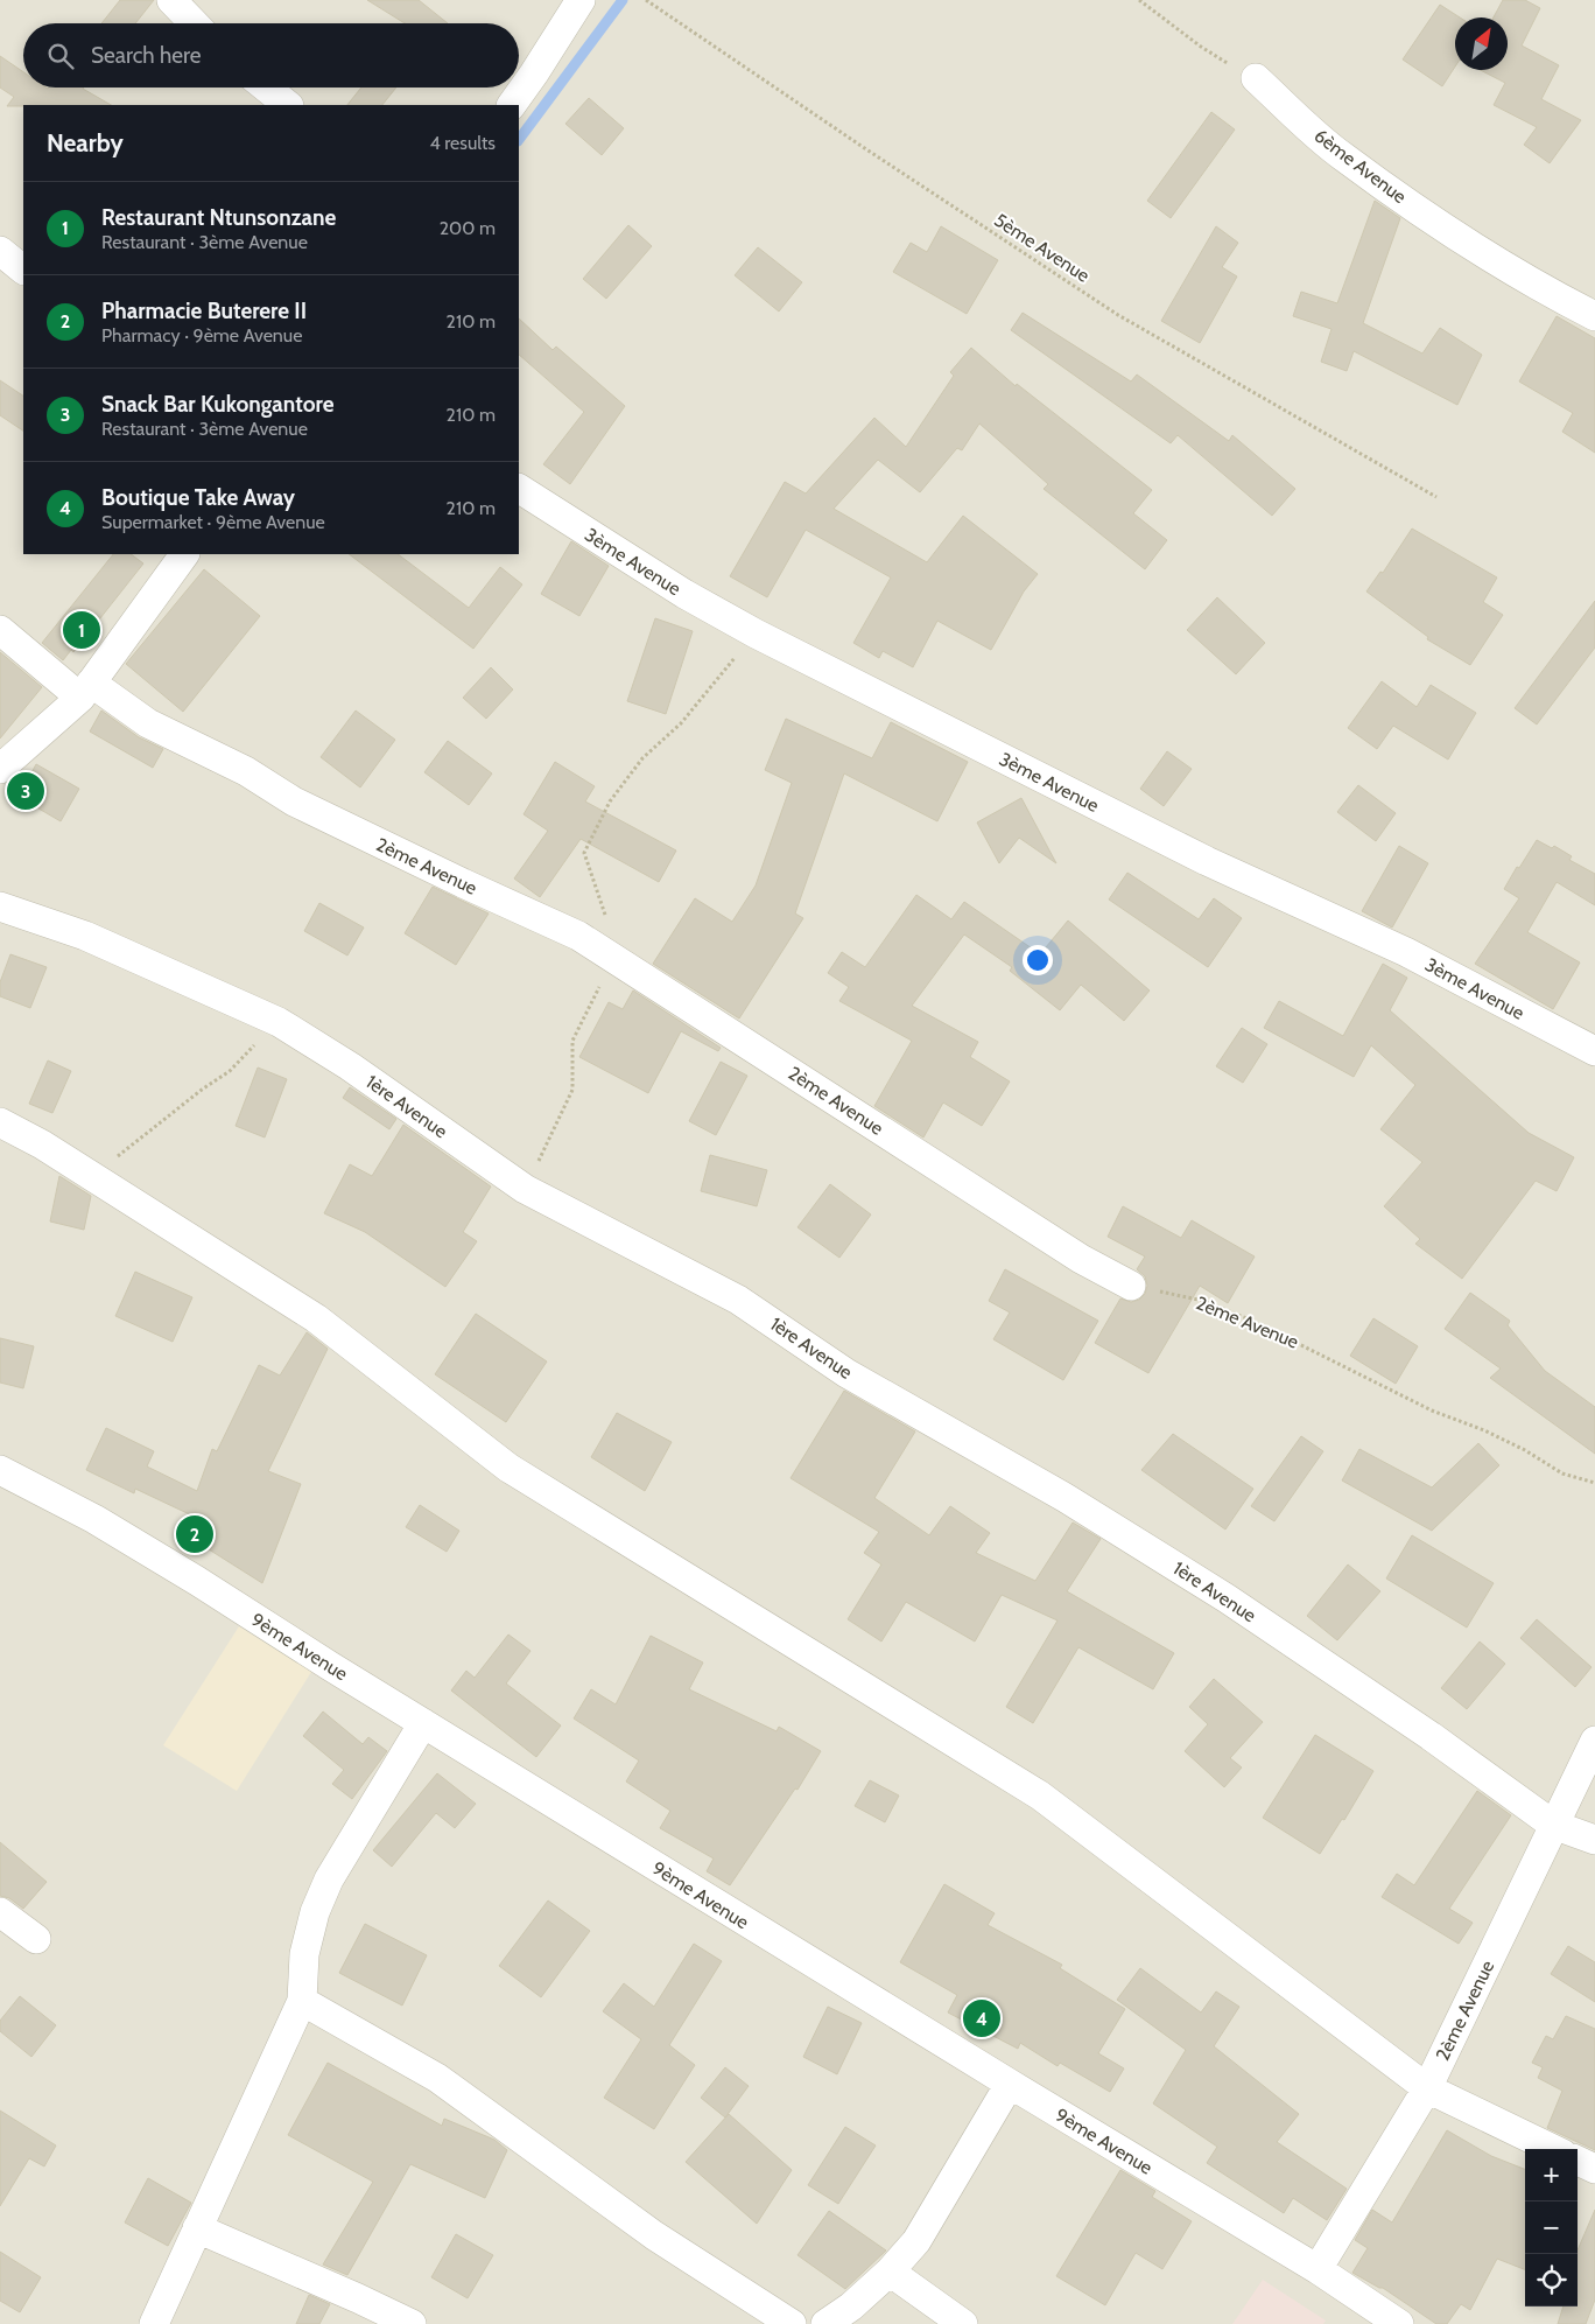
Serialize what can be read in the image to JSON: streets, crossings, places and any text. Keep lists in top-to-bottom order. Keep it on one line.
{"streets":{"street":["6ème Avenue","3ème Avenue","2ème Avenue","1ère Avenue","9ème Avenue"],"path":["5ème Avenue"]},"crossings":[["2ème Avenue","1ère Avenue"],["2ème Avenue","9ème Avenue"]],"north":"top right","page":{"search":"Search here","heading":["Nearby","4 results"],"list":[{"mark":"1","name":"Restaurant Ntunsonzane","note":"Restaurant · 3ème Avenue","value":"200 m"},{"mark":"2","name":"Pharmacie Buterere II","note":"Pharmacy · 9ème Avenue","value":"210 m"},{"mark":"3","name":"Snack Bar Kukongantore","note":"Restaurant · 3ème Avenue","value":"210 m"},{"mark":"4","name":"Boutique Take Away","note":"Supermarket · 9ème Avenue","value":"210 m"}],"pins":["1","3","2","4"],"map_buttons":["+","−"]}}
